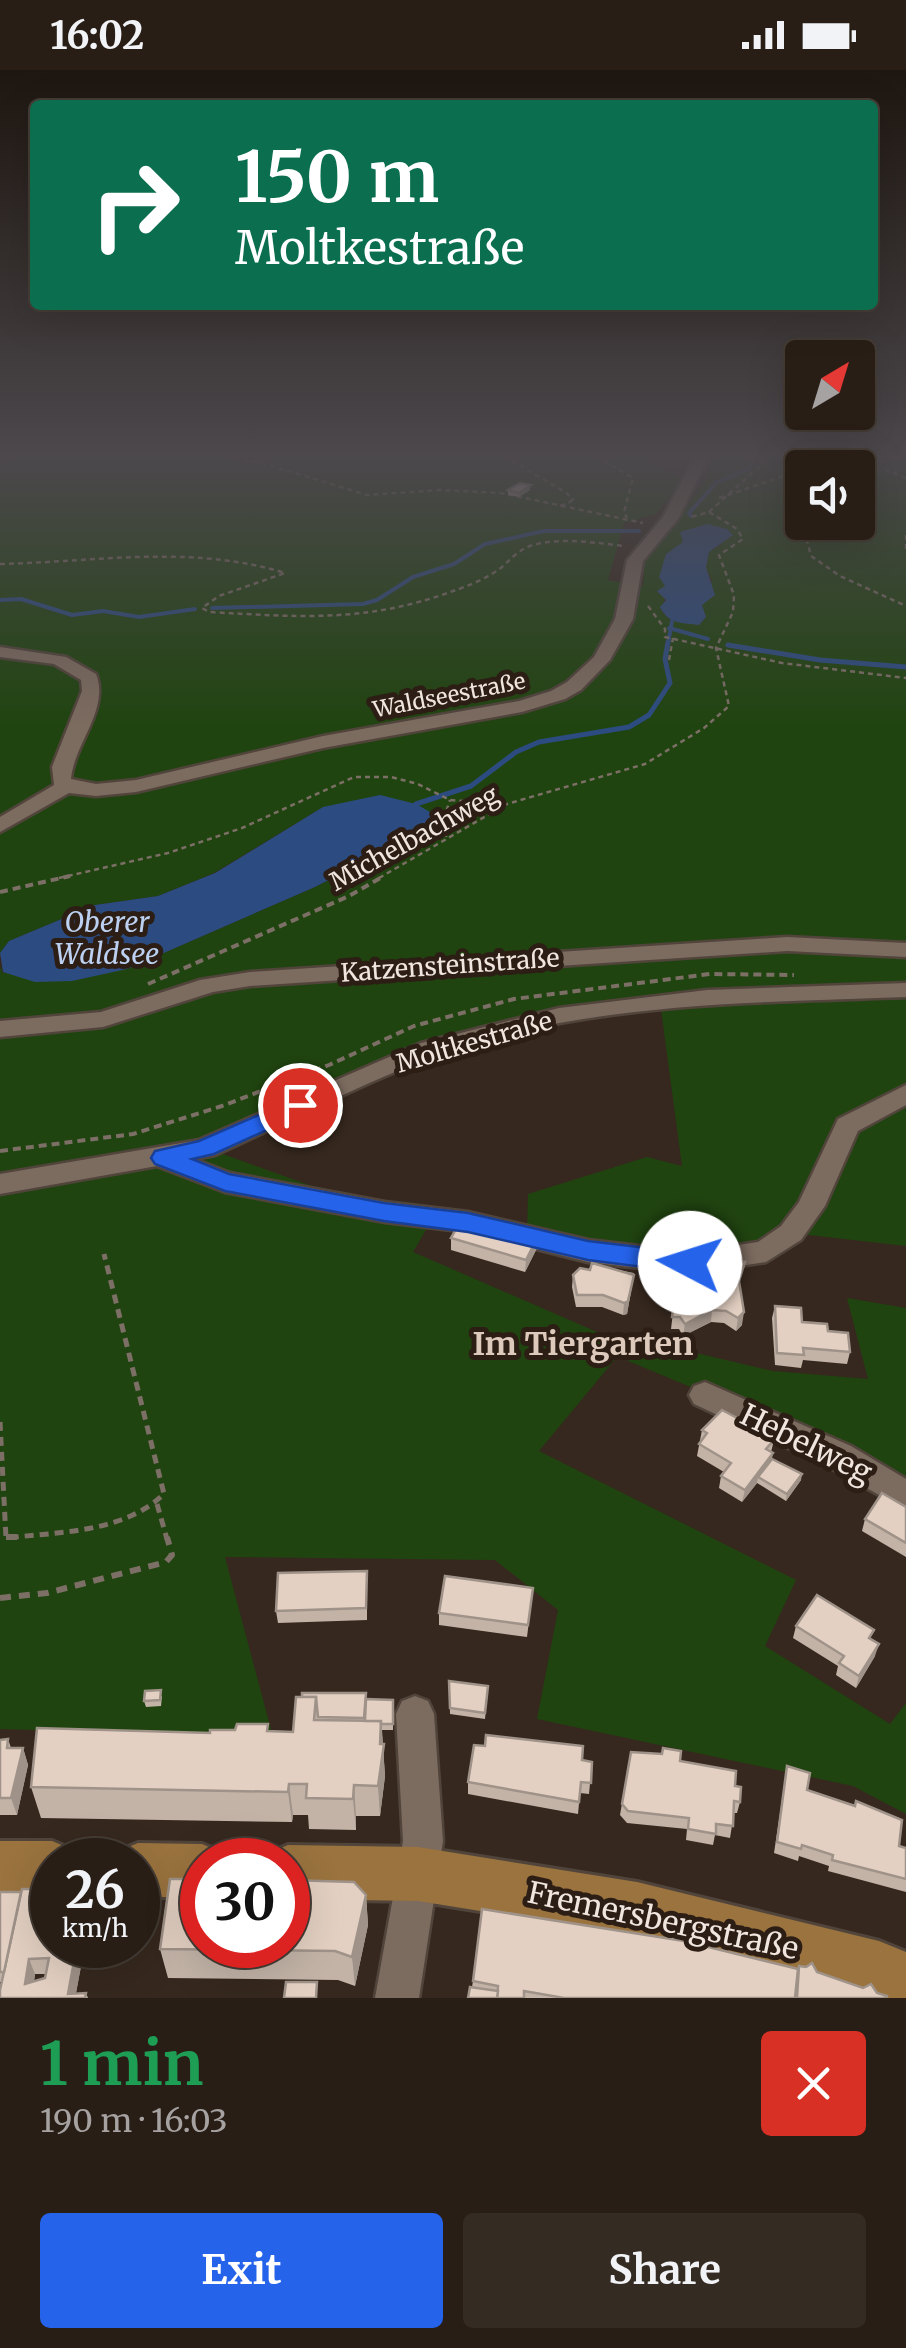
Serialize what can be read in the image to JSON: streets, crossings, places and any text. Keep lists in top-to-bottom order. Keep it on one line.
{"streets":{"main road":["Fremersbergstraße"],"street":["Waldseestraße","Katzensteinstraße","Moltkestraße","Hebelweg"],"path":["Michelbachweg"]},"districts":["Im Tiergarten"],"water":["Oberer Waldsee"],"north":"top right","page":{"status":"16:02","turn":["150 m","Moltkestraße"],"speed":"26 km/h","limit":"30","heading":["1 min","190 m · 16:03"],"buttons":["Exit","Share"]}}
